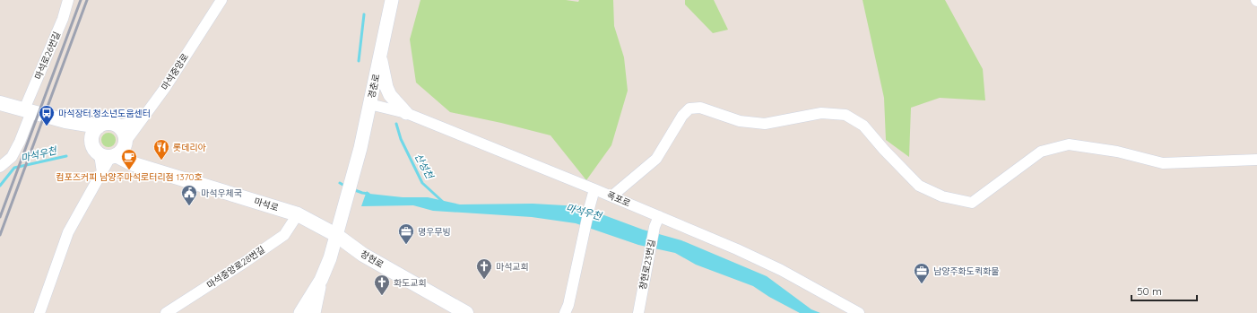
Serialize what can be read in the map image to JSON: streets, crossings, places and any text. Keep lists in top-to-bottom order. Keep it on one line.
{"streets":{"main road":["마석로","창현로"],"street":["마석로26번길","마석중앙로","경춘로","폭포로","창현로23번길","마석중앙로28번길"]},"crossings":[["마석중앙로","마석로"],["경춘로","폭포로"],["경춘로","마석로"],["경춘로","창현로"],["폭포로","창현로23번길"],["마석로","창현로"],["마석로","마석중앙로28번길"]],"water":["마석우천","산성천"],"places":{"bus stop":["마석장터.청소년도움센터"],"restaurant":["롯데리아"],"cafe":["컴포즈커피 남양주마석로터리점 1370호"],"public building":["마석우체국"],"office":["명우무빙","남양주화도퀵화물"],"church":["마석교회","화도교회"]},"scale_bar":"50 m"}
